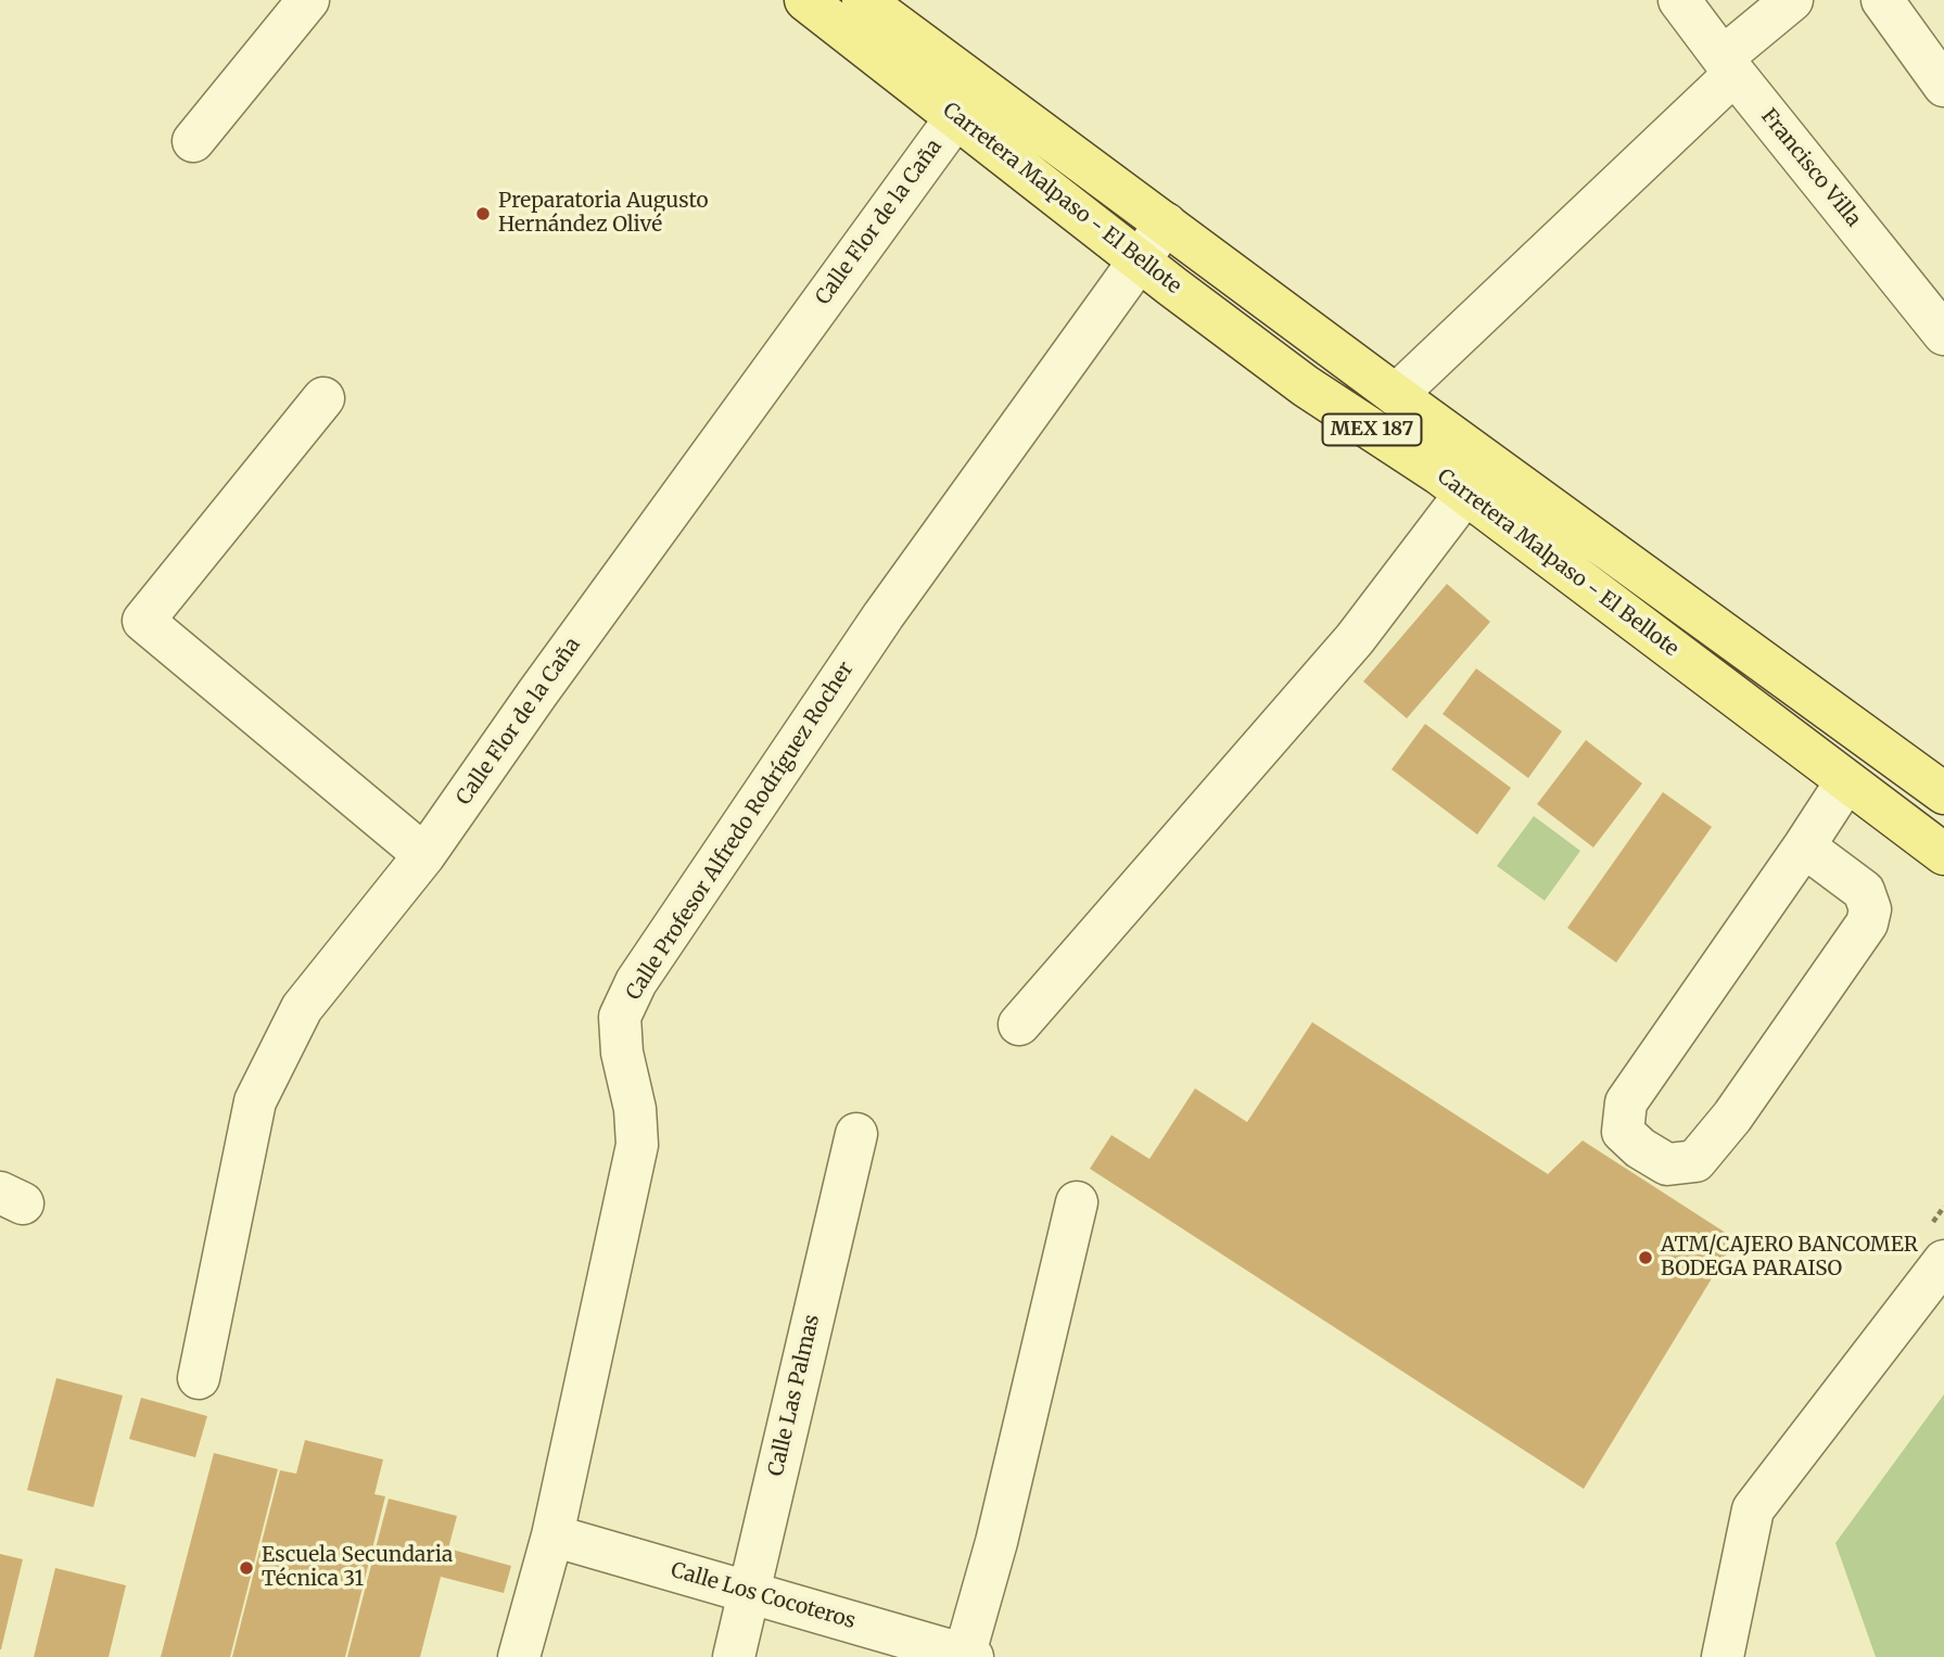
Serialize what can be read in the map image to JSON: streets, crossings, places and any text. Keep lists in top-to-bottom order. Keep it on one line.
{"streets":{"main road":["Carretera Malpaso - El Bellote","MEX 187"],"street":["Francisco Villa","Calle Flor de la Caña","Calle Profesor Alfredo Rodríguez Rocher","Calle Las Palmas","Calle Los Cocoteros"]},"crossings":[["Carretera Malpaso - El Bellote","Calle Flor de la Caña"],["Carretera Malpaso - El Bellote","Calle Profesor Alfredo Rodríguez Rocher"],["Calle Profesor Alfredo Rodríguez Rocher","Calle Los Cocoteros"],["Calle Las Palmas","Calle Los Cocoteros"]],"places":["Preparatoria Augusto Hernández Olivé","ATM/CAJERO BANCOMER BODEGA PARAISO","Escuela Secundaria Técnica 31"]}
